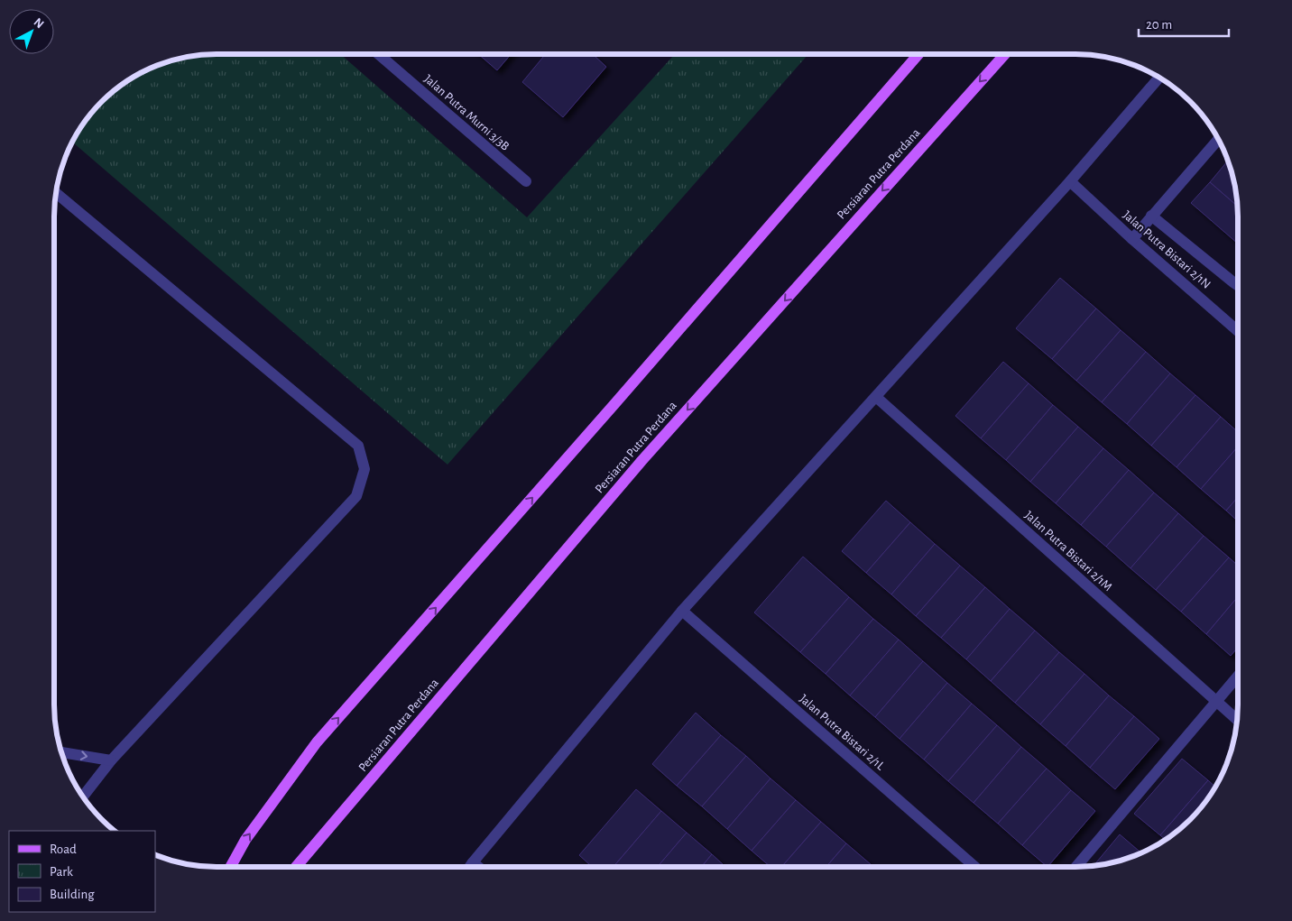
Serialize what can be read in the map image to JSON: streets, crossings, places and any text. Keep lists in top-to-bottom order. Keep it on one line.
{"streets":{"main road":["Persiaran Putra Perdana"],"street":["Jalan Putra Murni 3/3B","Jalan Putra Bistari 2/1N","Jalan Putra Bistari 2/1M","Jalan Putra Bistari 2/1L"]},"legend":["Road","Park","Building"],"scale_bar":"20 m","north":"top right"}
